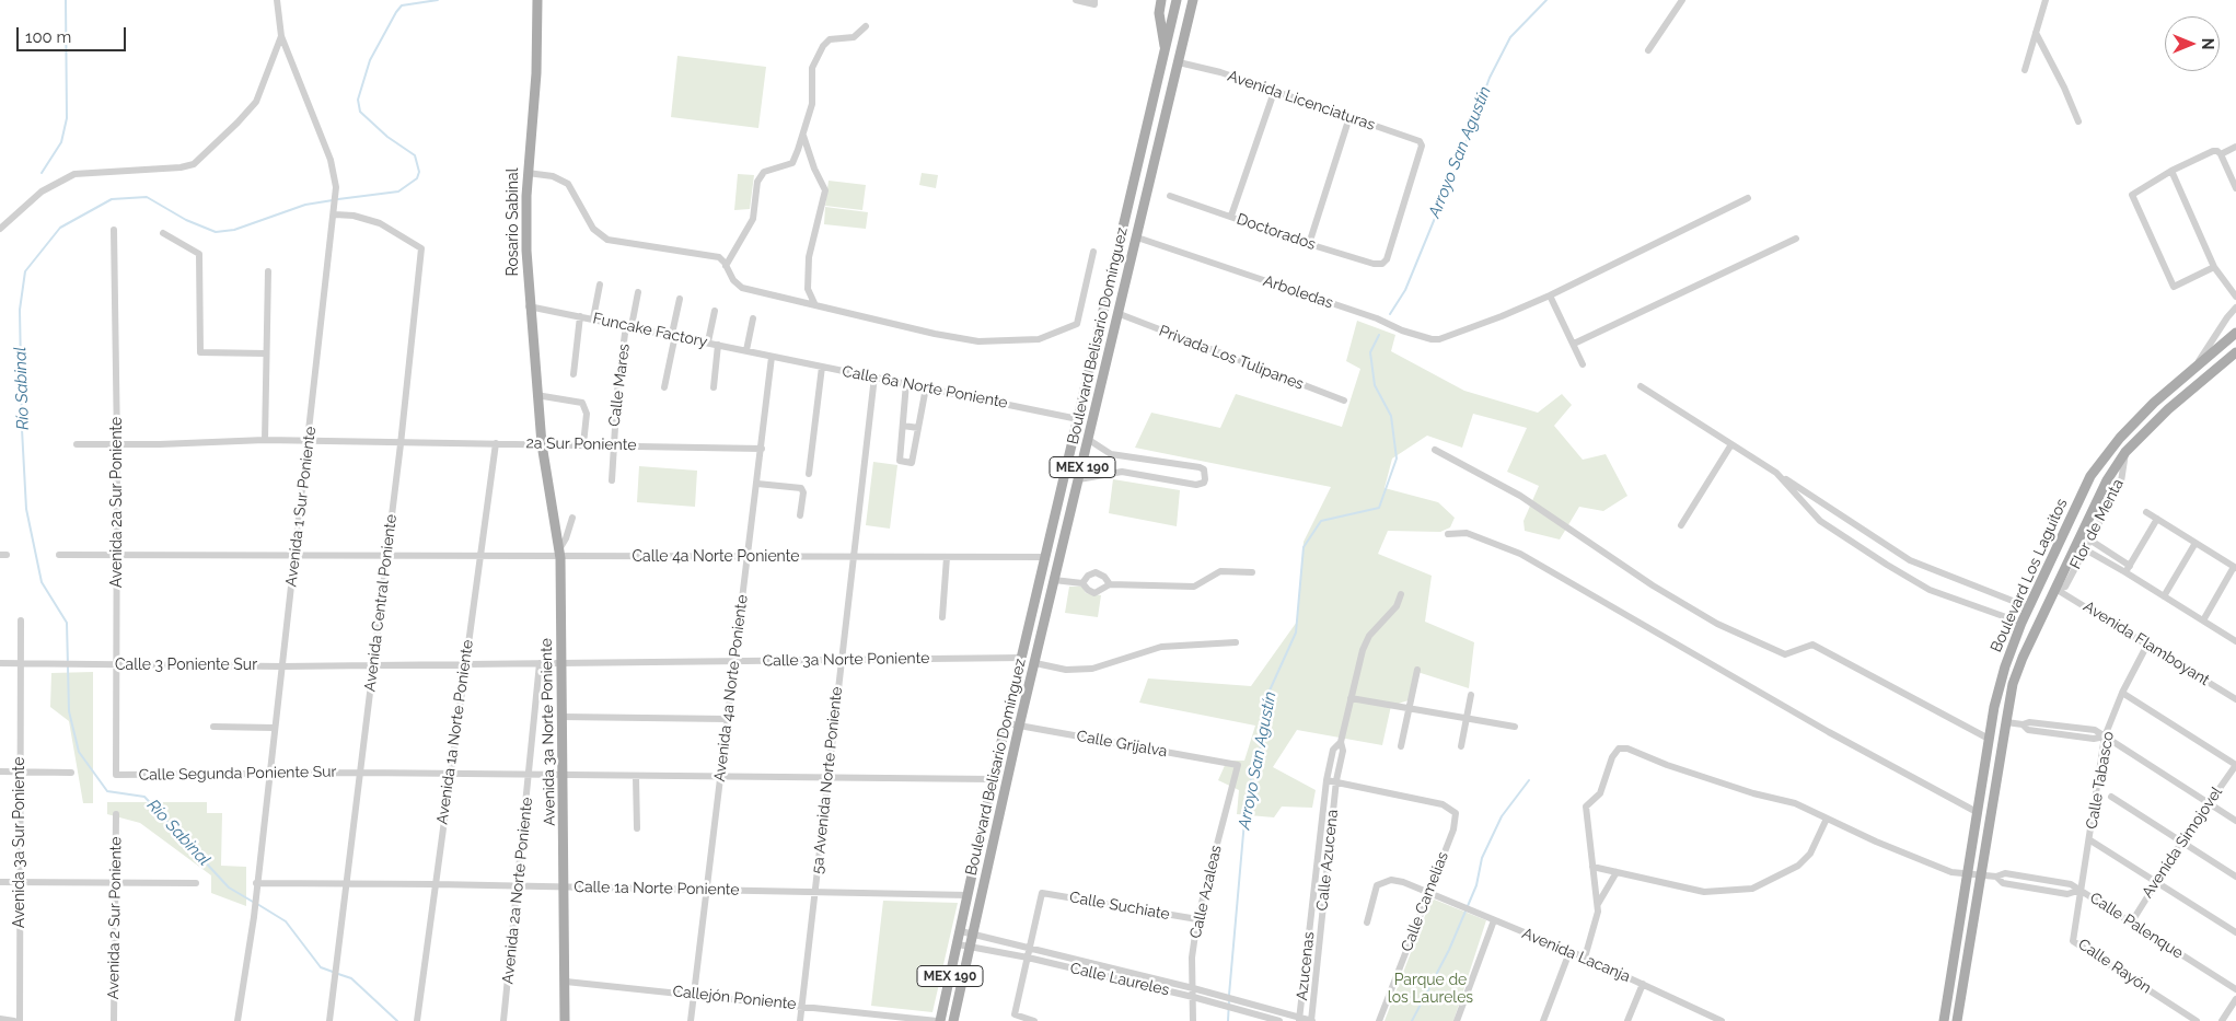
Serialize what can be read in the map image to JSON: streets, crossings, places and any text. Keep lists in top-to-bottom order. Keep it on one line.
{"streets":{"main road":["Rosario Sabinal","Boulevard Belisario Domínguez","MEX 190","Boulevard Los Laguitos","Avenida 3a Norte Poniente"],"street":["Avenida Licenciaturas","Doctorados","Arboledas","Funcake Factory","Privada Los Tulipanes","Calle Mares","Calle 6a Norte Poniente","2a Sur Poniente","Avenida 2a Sur Poniente","Avenida 1 Sur Poniente","Flor de Menta","Calle 4a Norte Poniente","Avenida Central Poniente","Avenida Flamboyant","Calle 3a Norte Poniente","Calle 3 Poniente Sur","Avenida 4a Norte Poniente","Avenida 1a Norte Poniente","Calle Grijalva","Calle Segunda Poniente Sur","5a Avenida Norte Poniente","Calle Tabasco","Avenida 3a Sur Poniente","Avenida Simojovel","Calle Azucena","Calle 1a Norte Poniente","Avenida 2a Norte Poniente","Calle Azaleas","Calle Camelias","Calle Suchiate","Avenida 2 Sur Poniente","Calle Palenque","Avenida Lacanja","Azucenas","Calle Rayón","Calle Laureles","Callejón Poniente"]},"crossings":[["Avenida Licenciaturas","Doctorados"],["Avenida Licenciaturas","Boulevard Belisario Domínguez"],["Rosario Sabinal","Funcake Factory"],["Rosario Sabinal","2a Sur Poniente"],["Rosario Sabinal","Avenida 3a Norte Poniente"],["Arboledas","Boulevard Belisario Domínguez"],["Funcake Factory","Calle Mares"],["Funcake Factory","Calle 6a Norte Poniente"],["Funcake Factory","Avenida 4a Norte Poniente"],["Boulevard Belisario Domínguez","Privada Los Tulipanes"],["Boulevard Belisario Domínguez","Calle 6a Norte Poniente"],["Boulevard Belisario Domínguez","MEX 190"],["Boulevard Belisario Domínguez","Calle 4a Norte Poniente"],["Boulevard Belisario Domínguez","Calle 3a Norte Poniente"],["Boulevard Belisario Domínguez","Calle Grijalva"],["Boulevard Belisario Domínguez","Calle Segunda Poniente Sur"],["Boulevard Belisario Domínguez","Calle 1a Norte Poniente"],["Boulevard Belisario Domínguez","Calle Laureles"],["Calle Mares","2a Sur Poniente"],["Calle 6a Norte Poniente","Avenida 4a Norte Poniente"],["Calle 6a Norte Poniente","5a Avenida Norte Poniente"],["2a Sur Poniente","Avenida 2a Sur Poniente"],["2a Sur Poniente","Avenida 1 Sur Poniente"],["2a Sur Poniente","Avenida Central Poniente"],["2a Sur Poniente","Avenida 4a Norte Poniente"],["2a Sur Poniente","Avenida 1a Norte Poniente"],["2a Sur Poniente","Avenida 3a Norte Poniente"],["MEX 190","Calle Laureles"],["MEX 190","Callejón Poniente"],["Avenida 2a Sur Poniente","Calle 4a Norte Poniente"],["Avenida 2a Sur Poniente","Calle 3 Poniente Sur"],["Avenida 2a Sur Poniente","Calle Segunda Poniente Sur"],["Avenida 1 Sur Poniente","Calle 4a Norte Poniente"],["Avenida 1 Sur Poniente","Avenida Central Poniente"],["Avenida 1 Sur Poniente","Calle 3 Poniente Sur"],["Avenida 1 Sur Poniente","Calle Segunda Poniente Sur"],["Avenida 1 Sur Poniente","Calle 1a Norte Poniente"],["Flor de Menta","Boulevard Los Laguitos"],["Flor de Menta","Avenida Flamboyant"],["Calle 4a Norte Poniente","Avenida Central Poniente"],["Calle 4a Norte Poniente","Avenida 4a Norte Poniente"],["Calle 4a Norte Poniente","Avenida 1a Norte Poniente"],["Calle 4a Norte Poniente","Avenida 3a Norte Poniente"],["Calle 4a Norte Poniente","5a Avenida Norte Poniente"],["Boulevard Los Laguitos","Avenida Flamboyant"],["Boulevard Los Laguitos","Calle Palenque"],["Avenida Central Poniente","Calle 3a Norte Poniente"],["Avenida Central Poniente","Calle 3 Poniente Sur"],["Avenida Central Poniente","Calle Segunda Poniente Sur"],["Avenida Central Poniente","Calle 1a Norte Poniente"],["Avenida Flamboyant","Calle Tabasco"],["Calle 3a Norte Poniente","Calle 3 Poniente Sur"],["Calle 3a Norte Poniente","Avenida 4a Norte Poniente"],["Calle 3a Norte Poniente","Avenida 1a Norte Poniente"],["Calle 3a Norte Poniente","Avenida 3a Norte Poniente"],["Calle 3a Norte Poniente","5a Avenida Norte Poniente"],["Calle 3a Norte Poniente","Avenida 2a Norte Poniente"],["Calle 3 Poniente Sur","Avenida 3a Sur Poniente"],["Avenida 4a Norte Poniente","Calle Segunda Poniente Sur"],["Avenida 4a Norte Poniente","Calle 1a Norte Poniente"],["Avenida 4a Norte Poniente","Callejón Poniente"],["Avenida 1a Norte Poniente","Calle Segunda Poniente Sur"],["Avenida 1a Norte Poniente","Calle 1a Norte Poniente"],["Avenida 3a Norte Poniente","Calle Segunda Poniente Sur"],["Avenida 3a Norte Poniente","Calle 1a Norte Poniente"],["Avenida 3a Norte Poniente","Callejón Poniente"],["Calle Grijalva","Calle Azaleas"],["Calle Segunda Poniente Sur","5a Avenida Norte Poniente"],["Calle Segunda Poniente Sur","Avenida 2a Norte Poniente"],["5a Avenida Norte Poniente","Calle 1a Norte Poniente"],["5a Avenida Norte Poniente","Callejón Poniente"],["Calle Tabasco","Calle Palenque"],["Calle Tabasco","Calle Rayón"],["Avenida Simojovel","Calle Palenque"],["Calle Azucena","Calle Camelias"],["Calle 1a Norte Poniente","Avenida 2a Norte Poniente"],["Calle Azaleas","Calle Suchiate"],["Calle Azaleas","Calle Laureles"],["Calle Camelias","Avenida Lacanja"],["Calle Suchiate","Calle Laureles"],["Calle Palenque","Calle Rayón"]],"water":["Arroyo San Agustín","Río Sabinal"],"parks":["Parque de los Laureles"],"scale_bar":"100 m","north":"right"}
